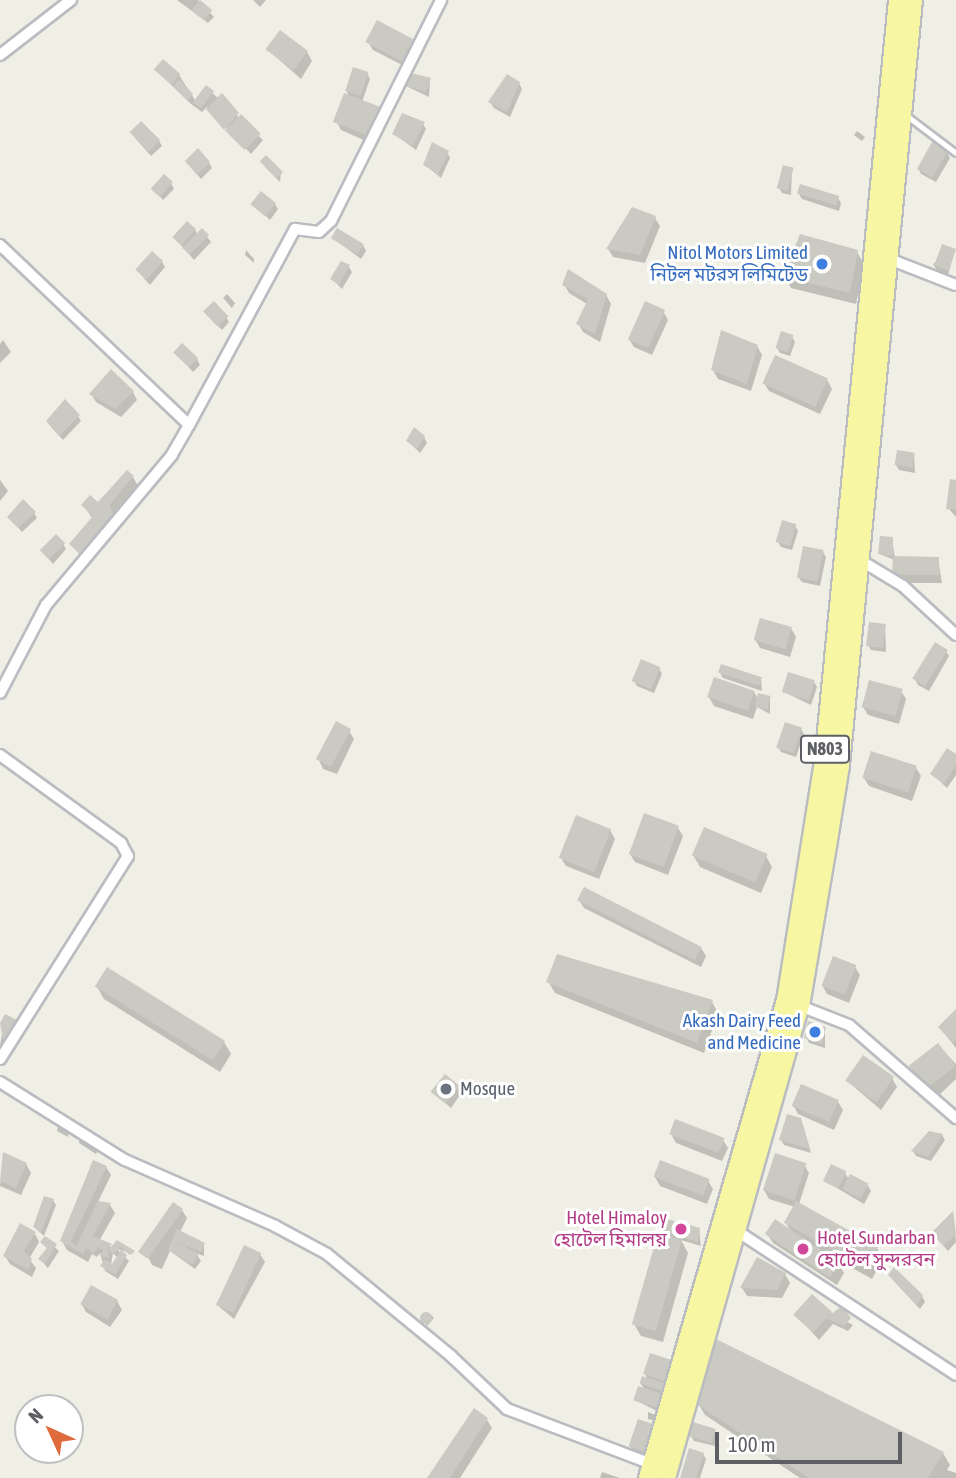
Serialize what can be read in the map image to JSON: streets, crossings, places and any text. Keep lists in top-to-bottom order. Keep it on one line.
{"streets":{"highway":["N803"]},"places":["Nitol Motors Limited নিটল মটরস লিমিটেড","Akash Dairy Feed and Medicine","Mosque","Hotel Himaloy হোটেল হিমালয়","Hotel Sundarban হোটেল সুন্দরবন"],"scale_bar":"100 m","north":"top left"}
